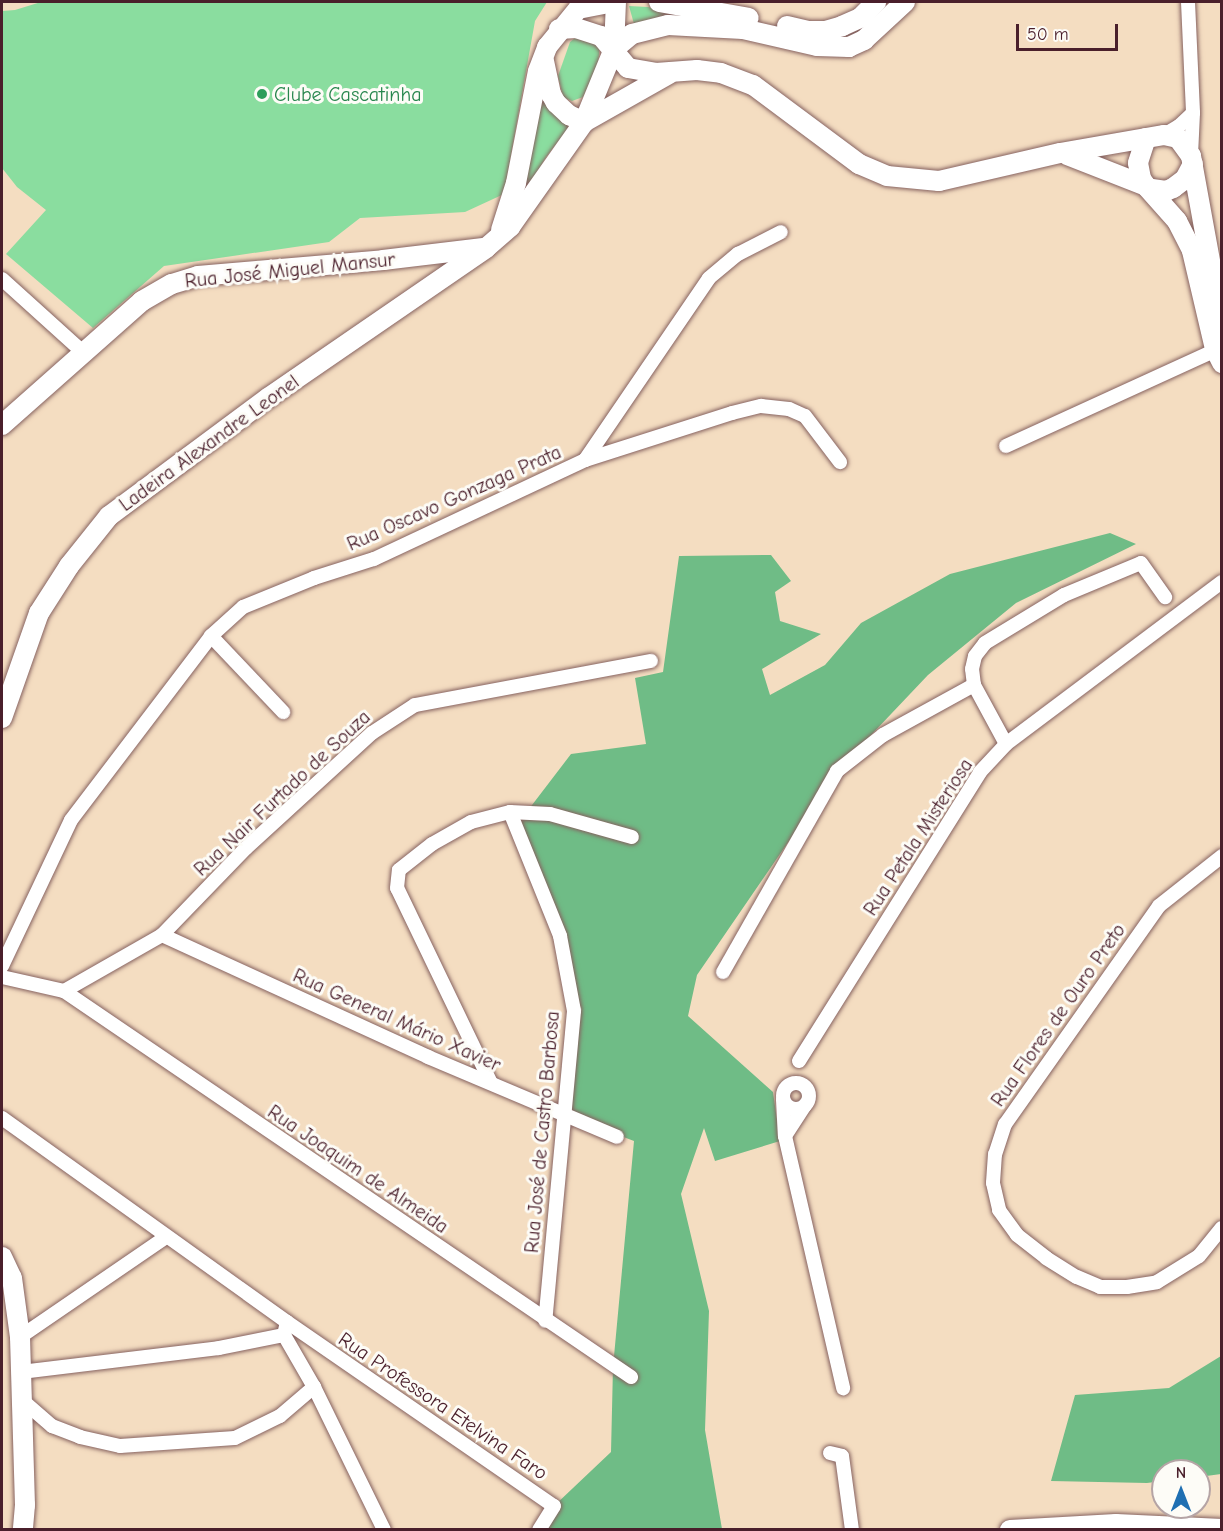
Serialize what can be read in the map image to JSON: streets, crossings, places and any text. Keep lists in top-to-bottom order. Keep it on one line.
{"streets":{"street":["Rua José Miguel Mansur","Ladeira Alexandre Leonel","Rua Oscavo Gonzaga Prata","Rua Nair Furtado de Souza","Rua Petala Misteriosa","Rua Flores de Ouro Preto","Rua General Mário Xavier","Rua José de Castro Barbosa","Rua Joaquim de Almeida","Rua Professora Etelvina Faro"]},"crossings":[["Rua José Miguel Mansur","Ladeira Alexandre Leonel"],["Rua Nair Furtado de Souza","Rua General Mário Xavier"],["Rua Nair Furtado de Souza","Rua Joaquim de Almeida"],["Rua General Mário Xavier","Rua José de Castro Barbosa"],["Rua José de Castro Barbosa","Rua Joaquim de Almeida"]],"places":["Clube Cascatinha"],"scale_bar":"50 m","north":"top"}
